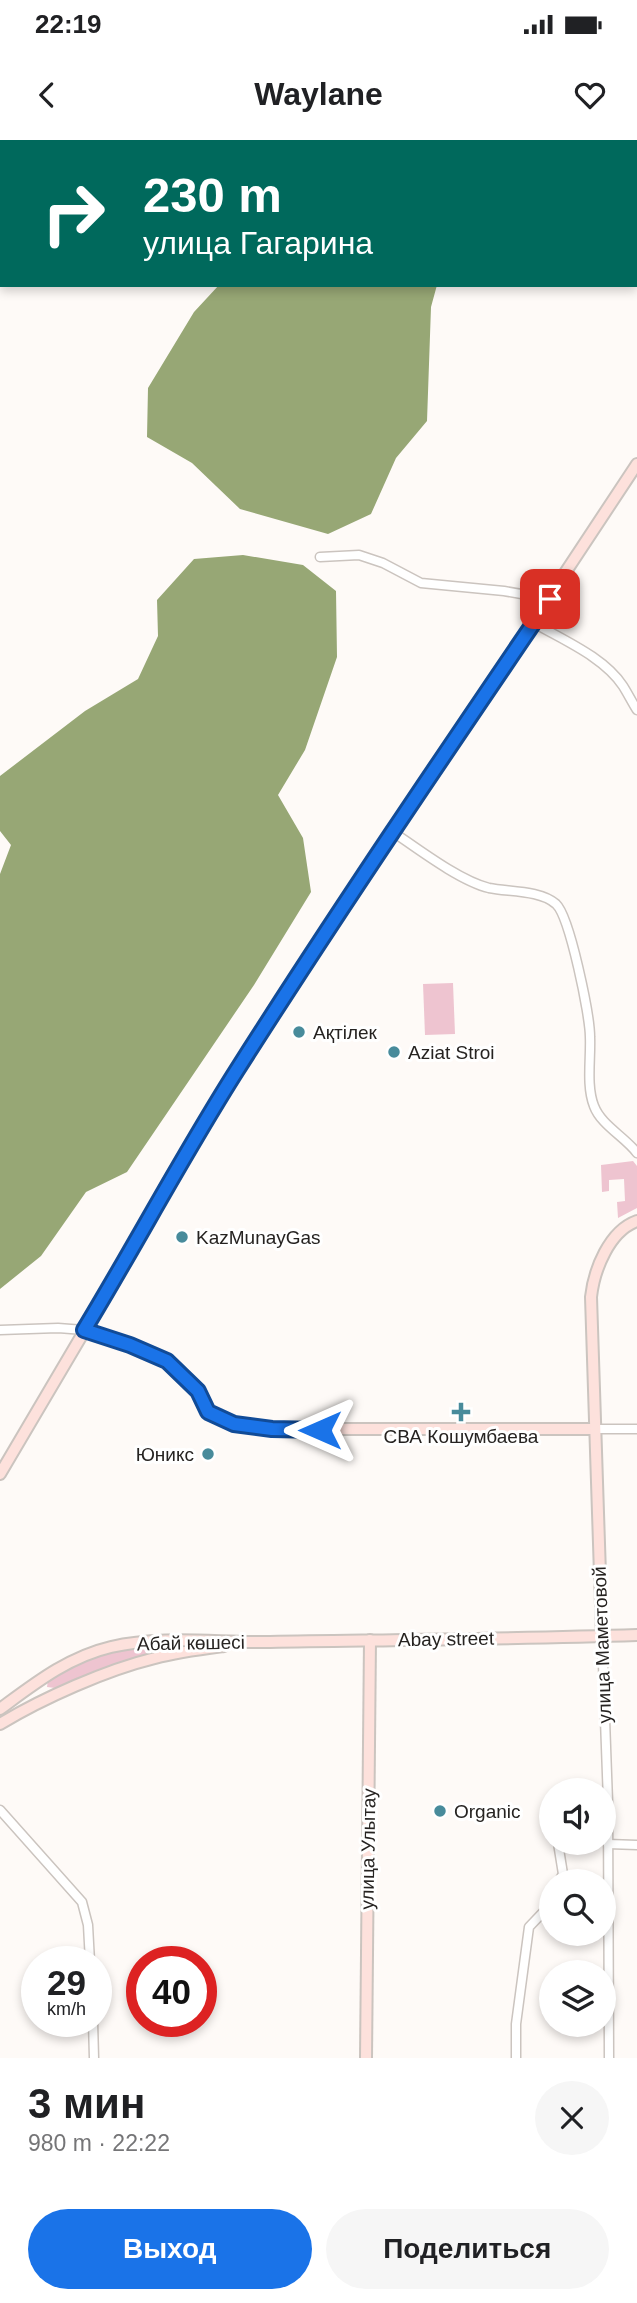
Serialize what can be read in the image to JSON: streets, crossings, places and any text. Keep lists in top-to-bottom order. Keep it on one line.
{"streets":{"main road":["Abay street","Абай көшесі","улица Маметовой","улица Улытау"]},"crossings":[["Abay street","Абай көшесі"],["Abay street","улица Маметовой"],["Abay street","улица Улытау"]],"places":{"other":["Ақтілек","Aziat Stroi","KazMunayGas","Юникс","Organic"],"health":["СВА Кошумбаева"]},"page":{"status":"22:19","header":"Waylane","turn":["230 m","улица Гагарина"],"speed":"29 km/h","limit":"40","heading":["3 мин","980 m · 22:22"],"buttons":["Выход","Поделиться"]}}
